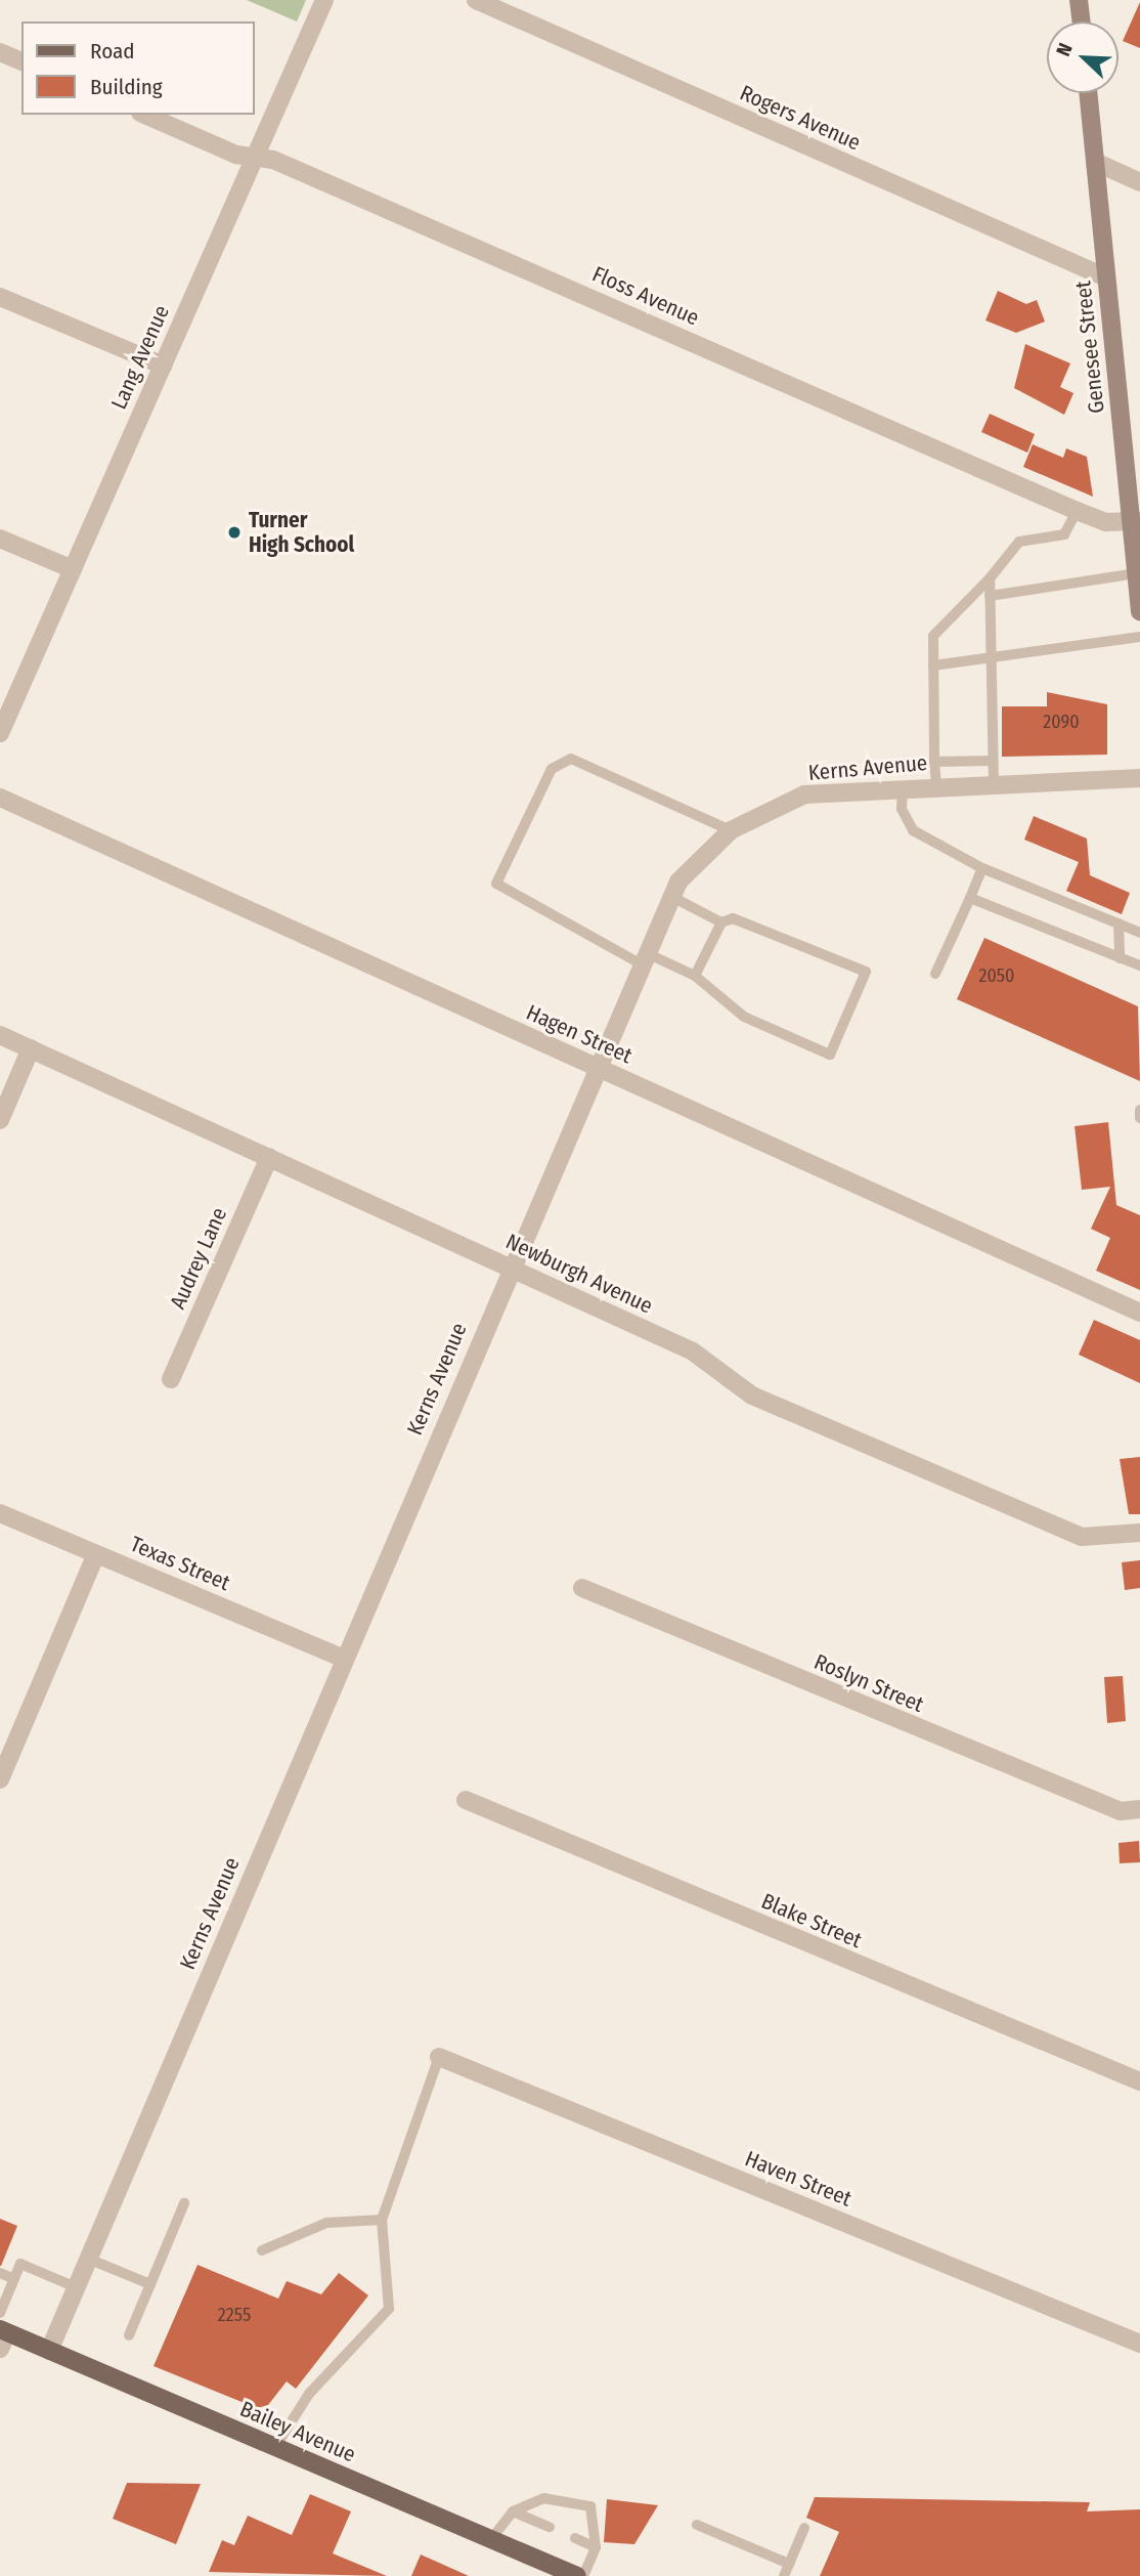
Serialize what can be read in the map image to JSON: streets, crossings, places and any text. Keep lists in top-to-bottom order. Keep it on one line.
{"streets":{"main road":["Genesee Street","Bailey Avenue"],"street":["Rogers Avenue","Floss Avenue","Lang Avenue","Kerns Avenue","Hagen Street","Audrey Lane","Newburgh Avenue","Texas Street","Roslyn Street","Blake Street","Haven Street"]},"crossings":[["Rogers Avenue","Genesee Street"],["Floss Avenue","Genesee Street"],["Floss Avenue","Lang Avenue"],["Kerns Avenue","Hagen Street"],["Kerns Avenue","Newburgh Avenue"],["Kerns Avenue","Texas Street"],["Kerns Avenue","Bailey Avenue"],["Audrey Lane","Newburgh Avenue"]],"places":["Turner High School"],"house_numbers":["2090","2050","2255"],"legend":["Road","Building"],"north":"top left"}
